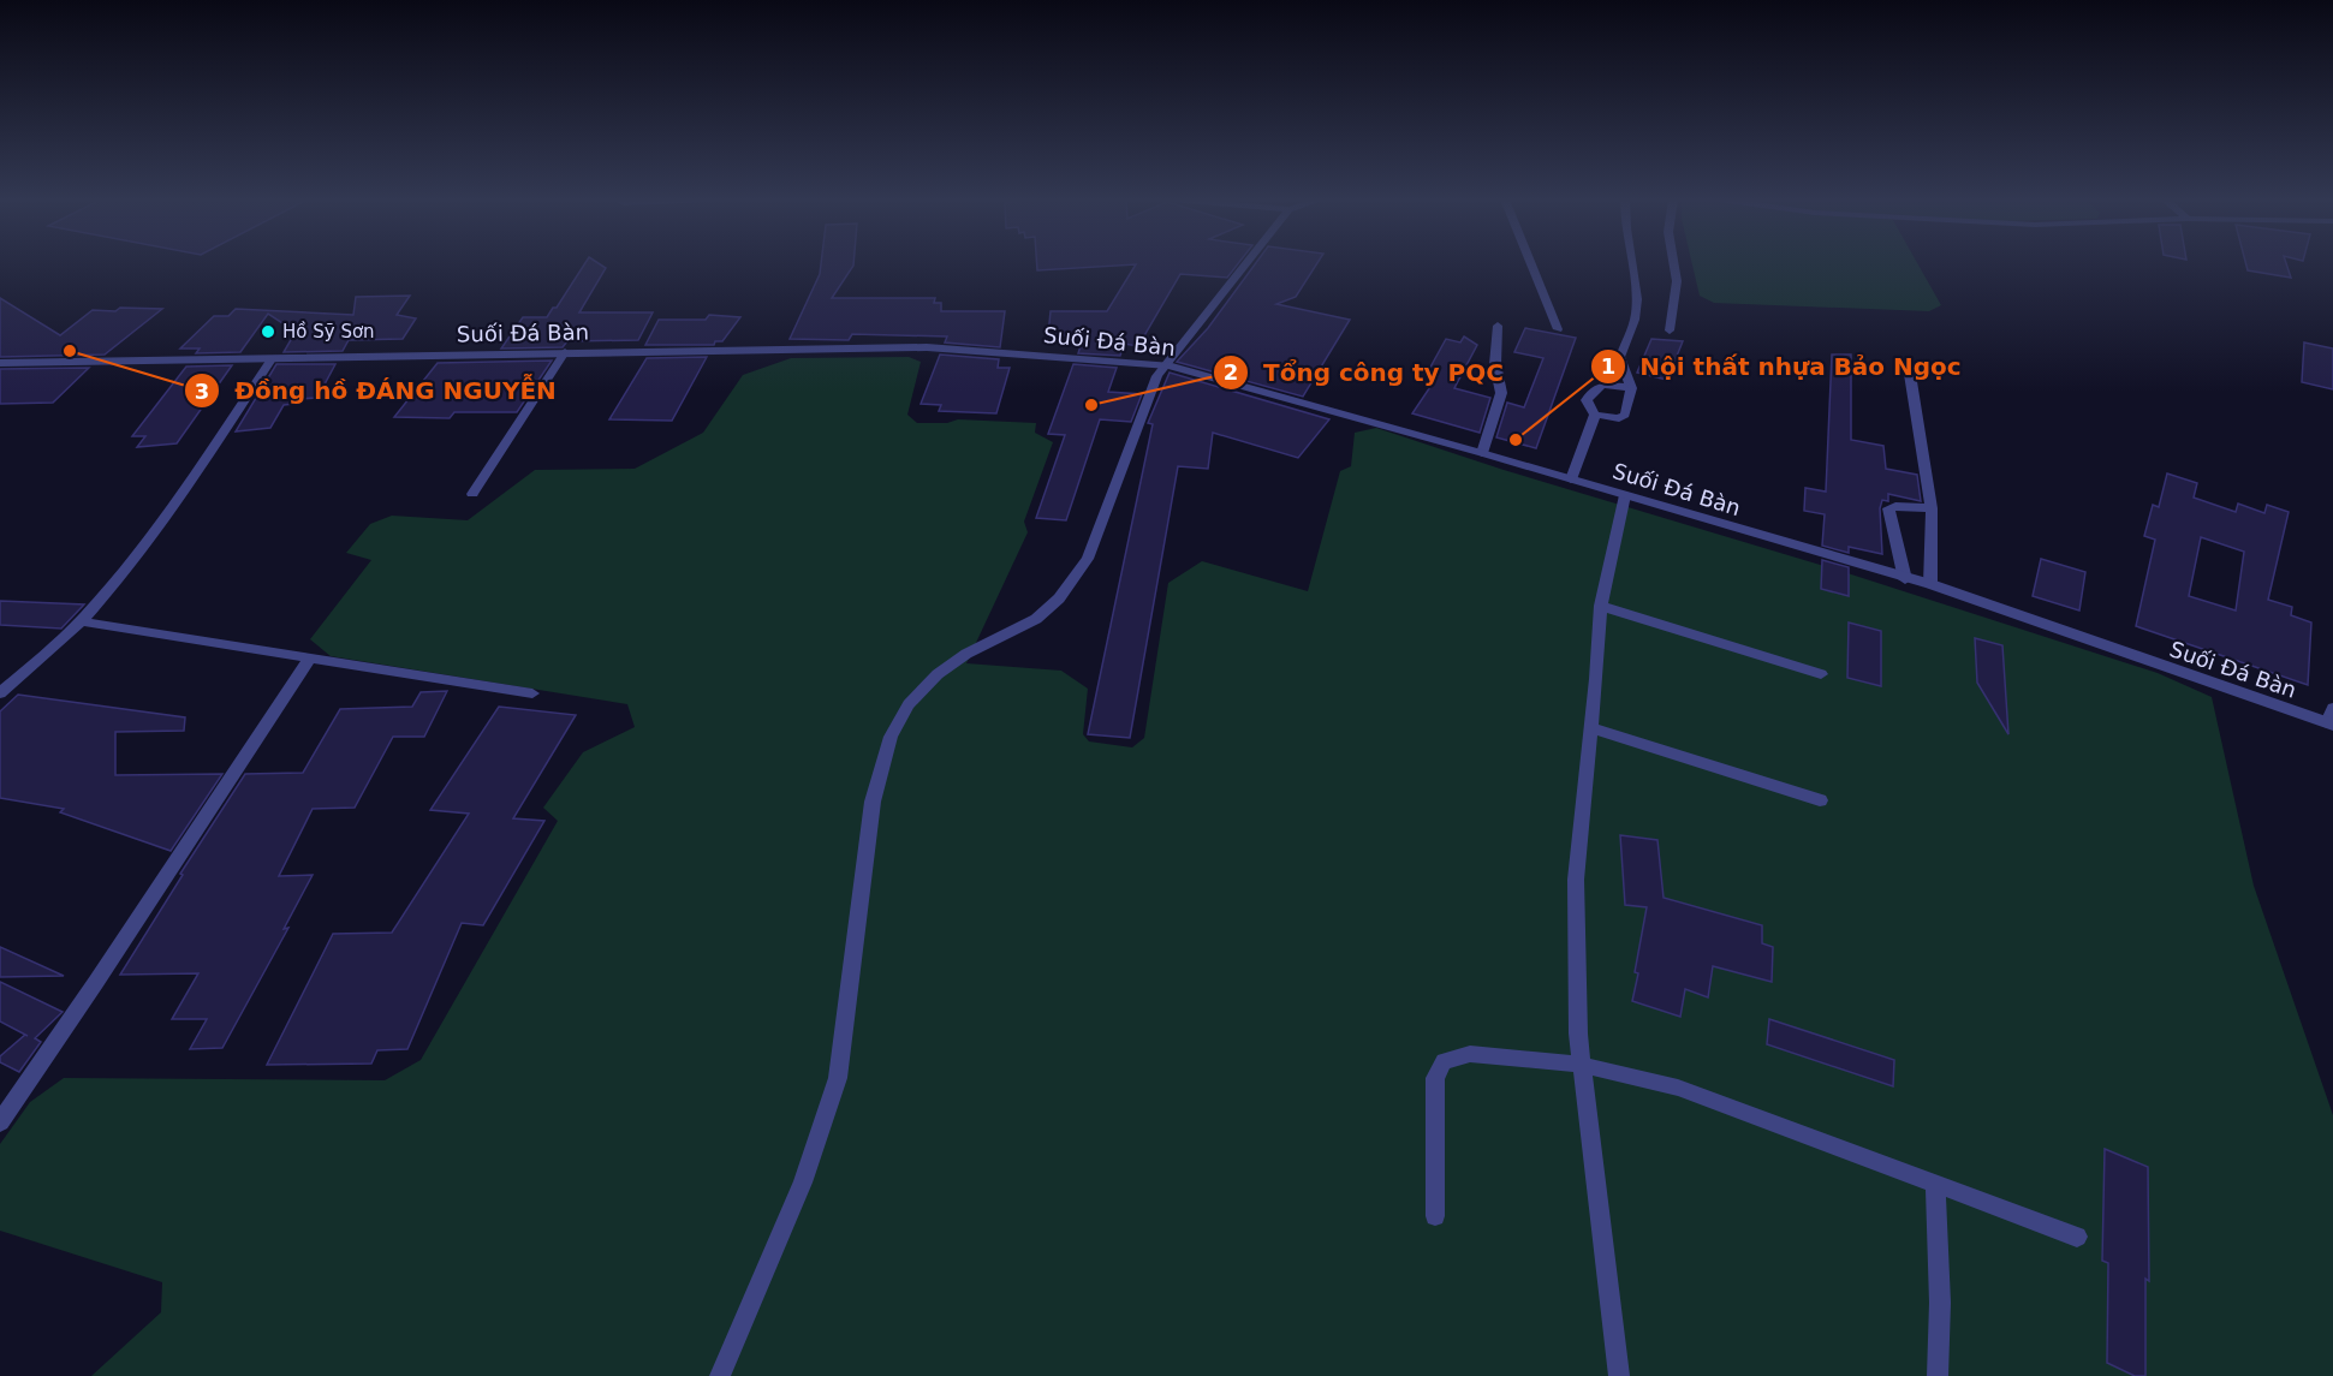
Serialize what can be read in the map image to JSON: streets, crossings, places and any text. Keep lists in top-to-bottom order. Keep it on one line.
{"streets":{"street":["Suối Đá Bàn"]},"places":["Hồ Sỹ Sơn","Đồng hồ ĐÁNG NGUYỄN","Tổng công ty PQC","Nội thất nhựa Bảo Ngọc"]}
